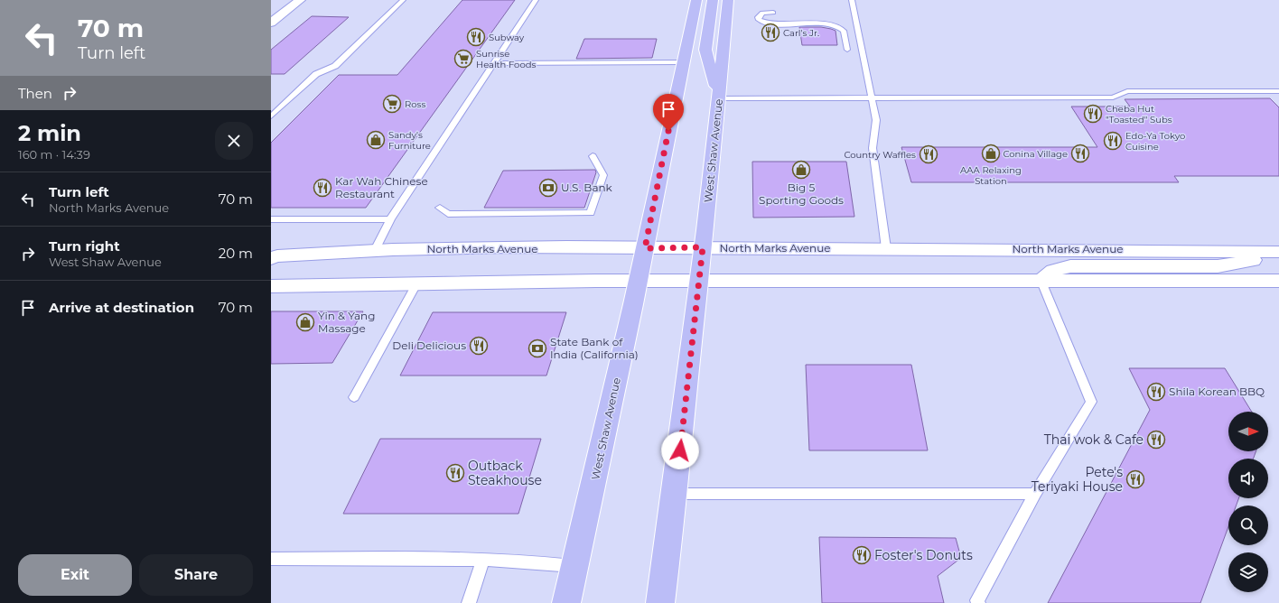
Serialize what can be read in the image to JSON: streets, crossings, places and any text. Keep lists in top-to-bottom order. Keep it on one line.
{"streets":{"main road":["West Shaw Avenue","North Marks Avenue"]},"crossings":[["West Shaw Avenue","North Marks Avenue"]],"places":{"restaurant":["Carl's Jr.","Subway","Cheba Hut \"Toasted\" Subs","Edo-Ya Tokyo Cuisine","Conina Village","Country Waffles","Kar Wah Chinese Restaurant","Deli Delicious","Shila Korean BBQ","Thai wok & Cafe","Outback Steakhouse","Pete's Teriyaki House","Foster's Donuts"],"supermarket":["Sunrise Health Foods","Ross"],"shop":["Sandy's Furniture","AAA Relaxing Station","Big 5 Sporting Goods","Yin & Yang Massage"],"bank":["U.S. Bank","State Bank of India (California)"]},"north":"right","page":{"turn":["70 m","Turn left"],"then":"Then","heading":["2 min","160 m · 14:39"],"list":[{"name":"Turn left","note":"North Marks Avenue","value":"70 m"},{"name":"Turn right","note":"West Shaw Avenue","value":"20 m"},{"name":"Arrive at destination","value":"70 m"}],"buttons":["Exit","Share"]}}
